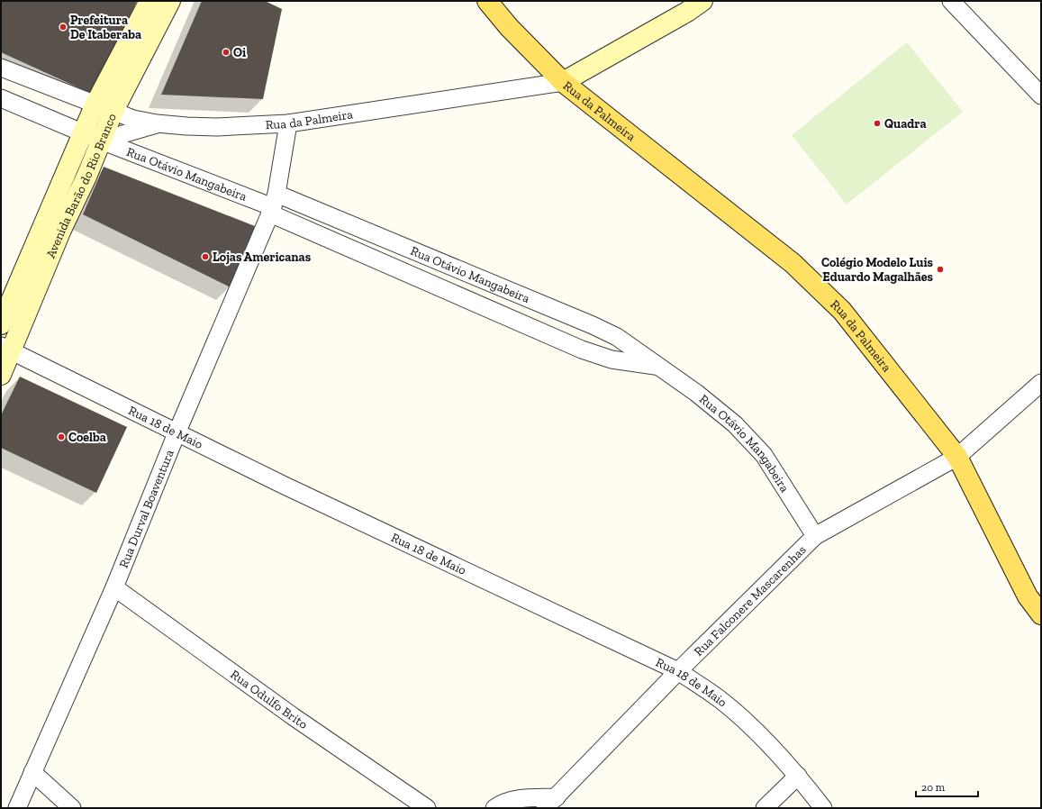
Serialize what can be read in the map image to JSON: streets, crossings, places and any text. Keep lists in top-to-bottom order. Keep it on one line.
{"streets":{"main road":["Rua da Palmeira"],"street":["Rua Otávio Mangabeira","Avenida Barão do Rio Branco","Rua 18 de Maio","Rua Durval Boaventura","Rua Falconere Mascarenhas","Rua Odulfo Brito"]},"crossings":[["Rua da Palmeira","Avenida Barão do Rio Branco"],["Rua da Palmeira","Rua Durval Boaventura"],["Rua da Palmeira","Rua Falconere Mascarenhas"],["Rua Otávio Mangabeira","Avenida Barão do Rio Branco"],["Rua Otávio Mangabeira","Rua Durval Boaventura"],["Rua Otávio Mangabeira","Rua Falconere Mascarenhas"],["Avenida Barão do Rio Branco","Rua 18 de Maio"],["Rua 18 de Maio","Rua Durval Boaventura"],["Rua 18 de Maio","Rua Falconere Mascarenhas"],["Rua Durval Boaventura","Rua Odulfo Brito"]],"places":["Prefeitura De Itaberaba","Oi","Quadra","Lojas Americanas","Colégio Modelo Luis Eduardo Magalhães","Coelba"],"scale_bar":"20 m"}
